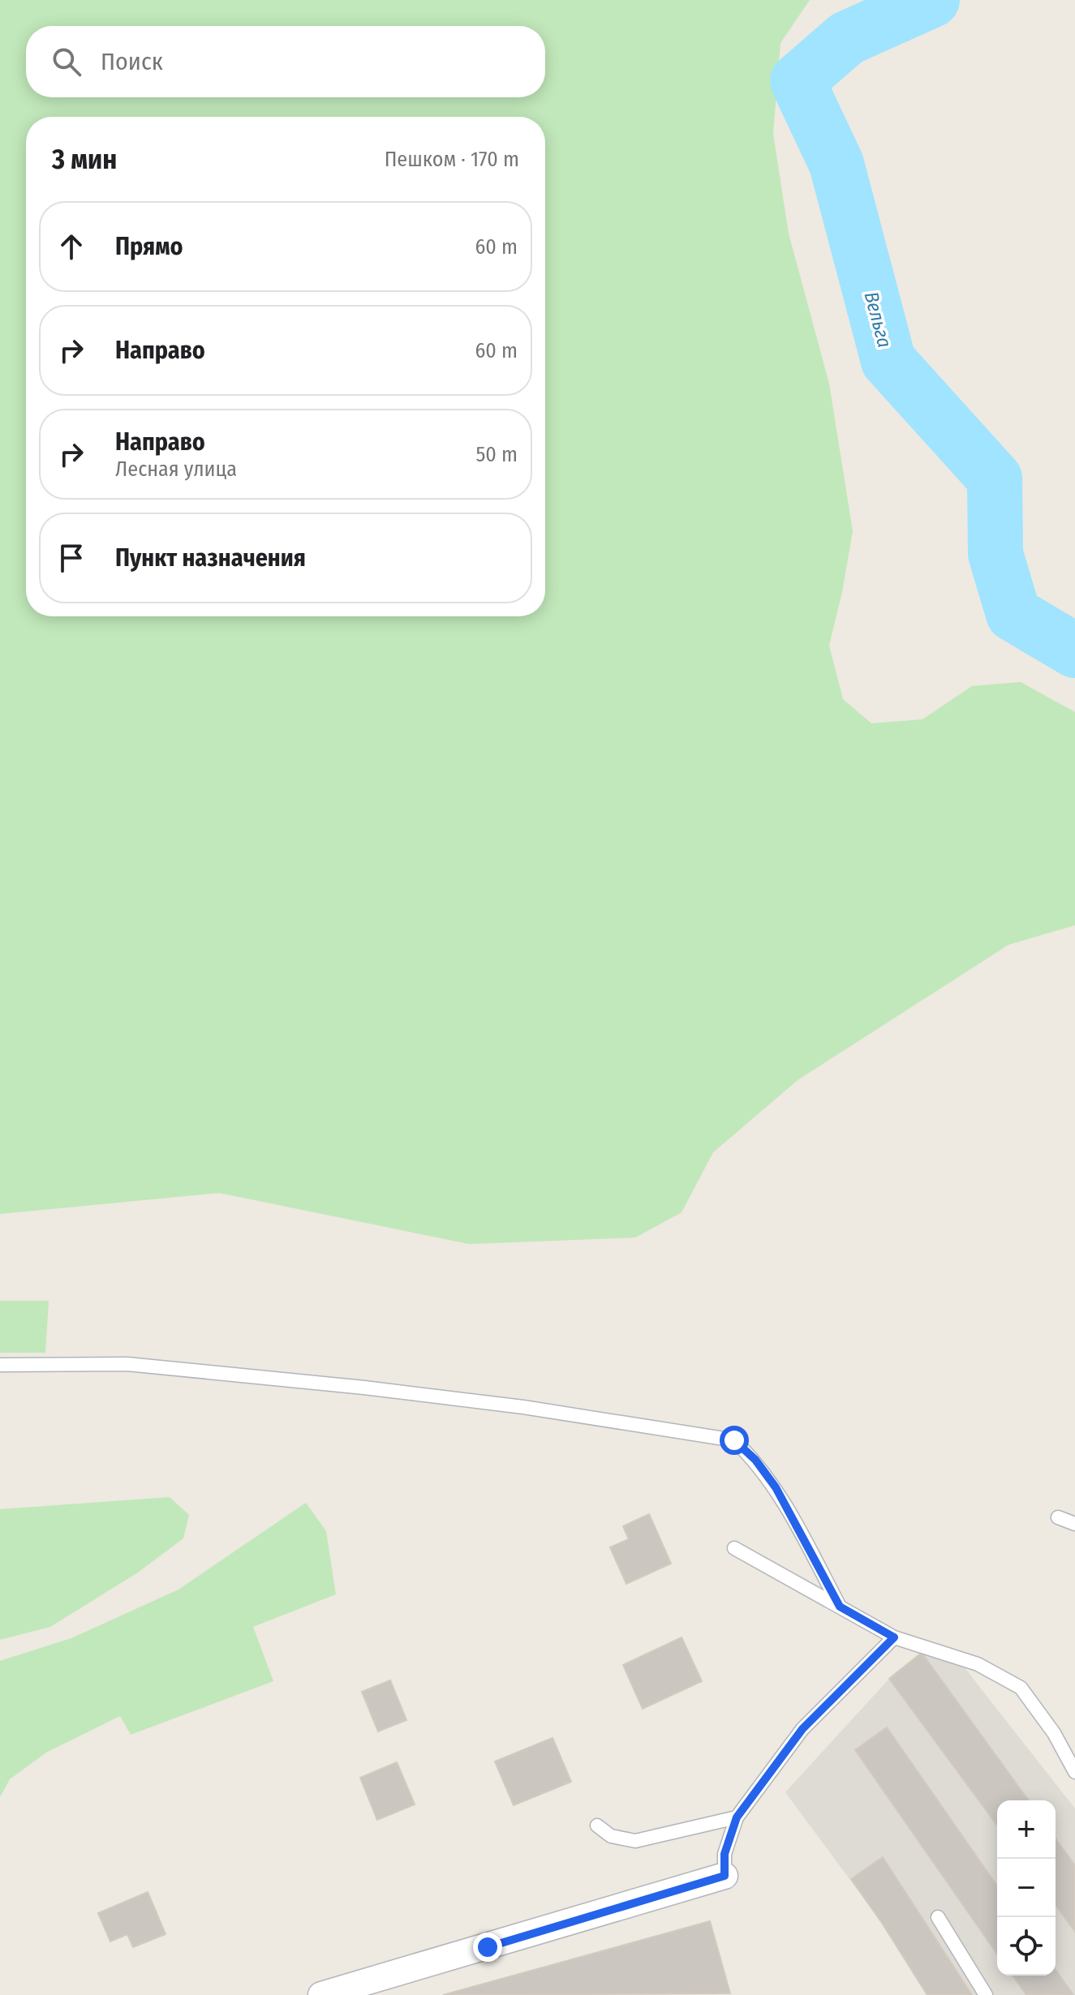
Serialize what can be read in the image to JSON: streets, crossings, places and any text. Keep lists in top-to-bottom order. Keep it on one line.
{"water":["Вельга"],"page":{"search":"Поиск","heading":["3 мин","Пешком · 170 m"],"list":[["Прямо","60 m"],["Направо","60 m"],["Направо","Лесная улица","50 m"],"Пункт назначения"],"map_buttons":["+","−"]}}
